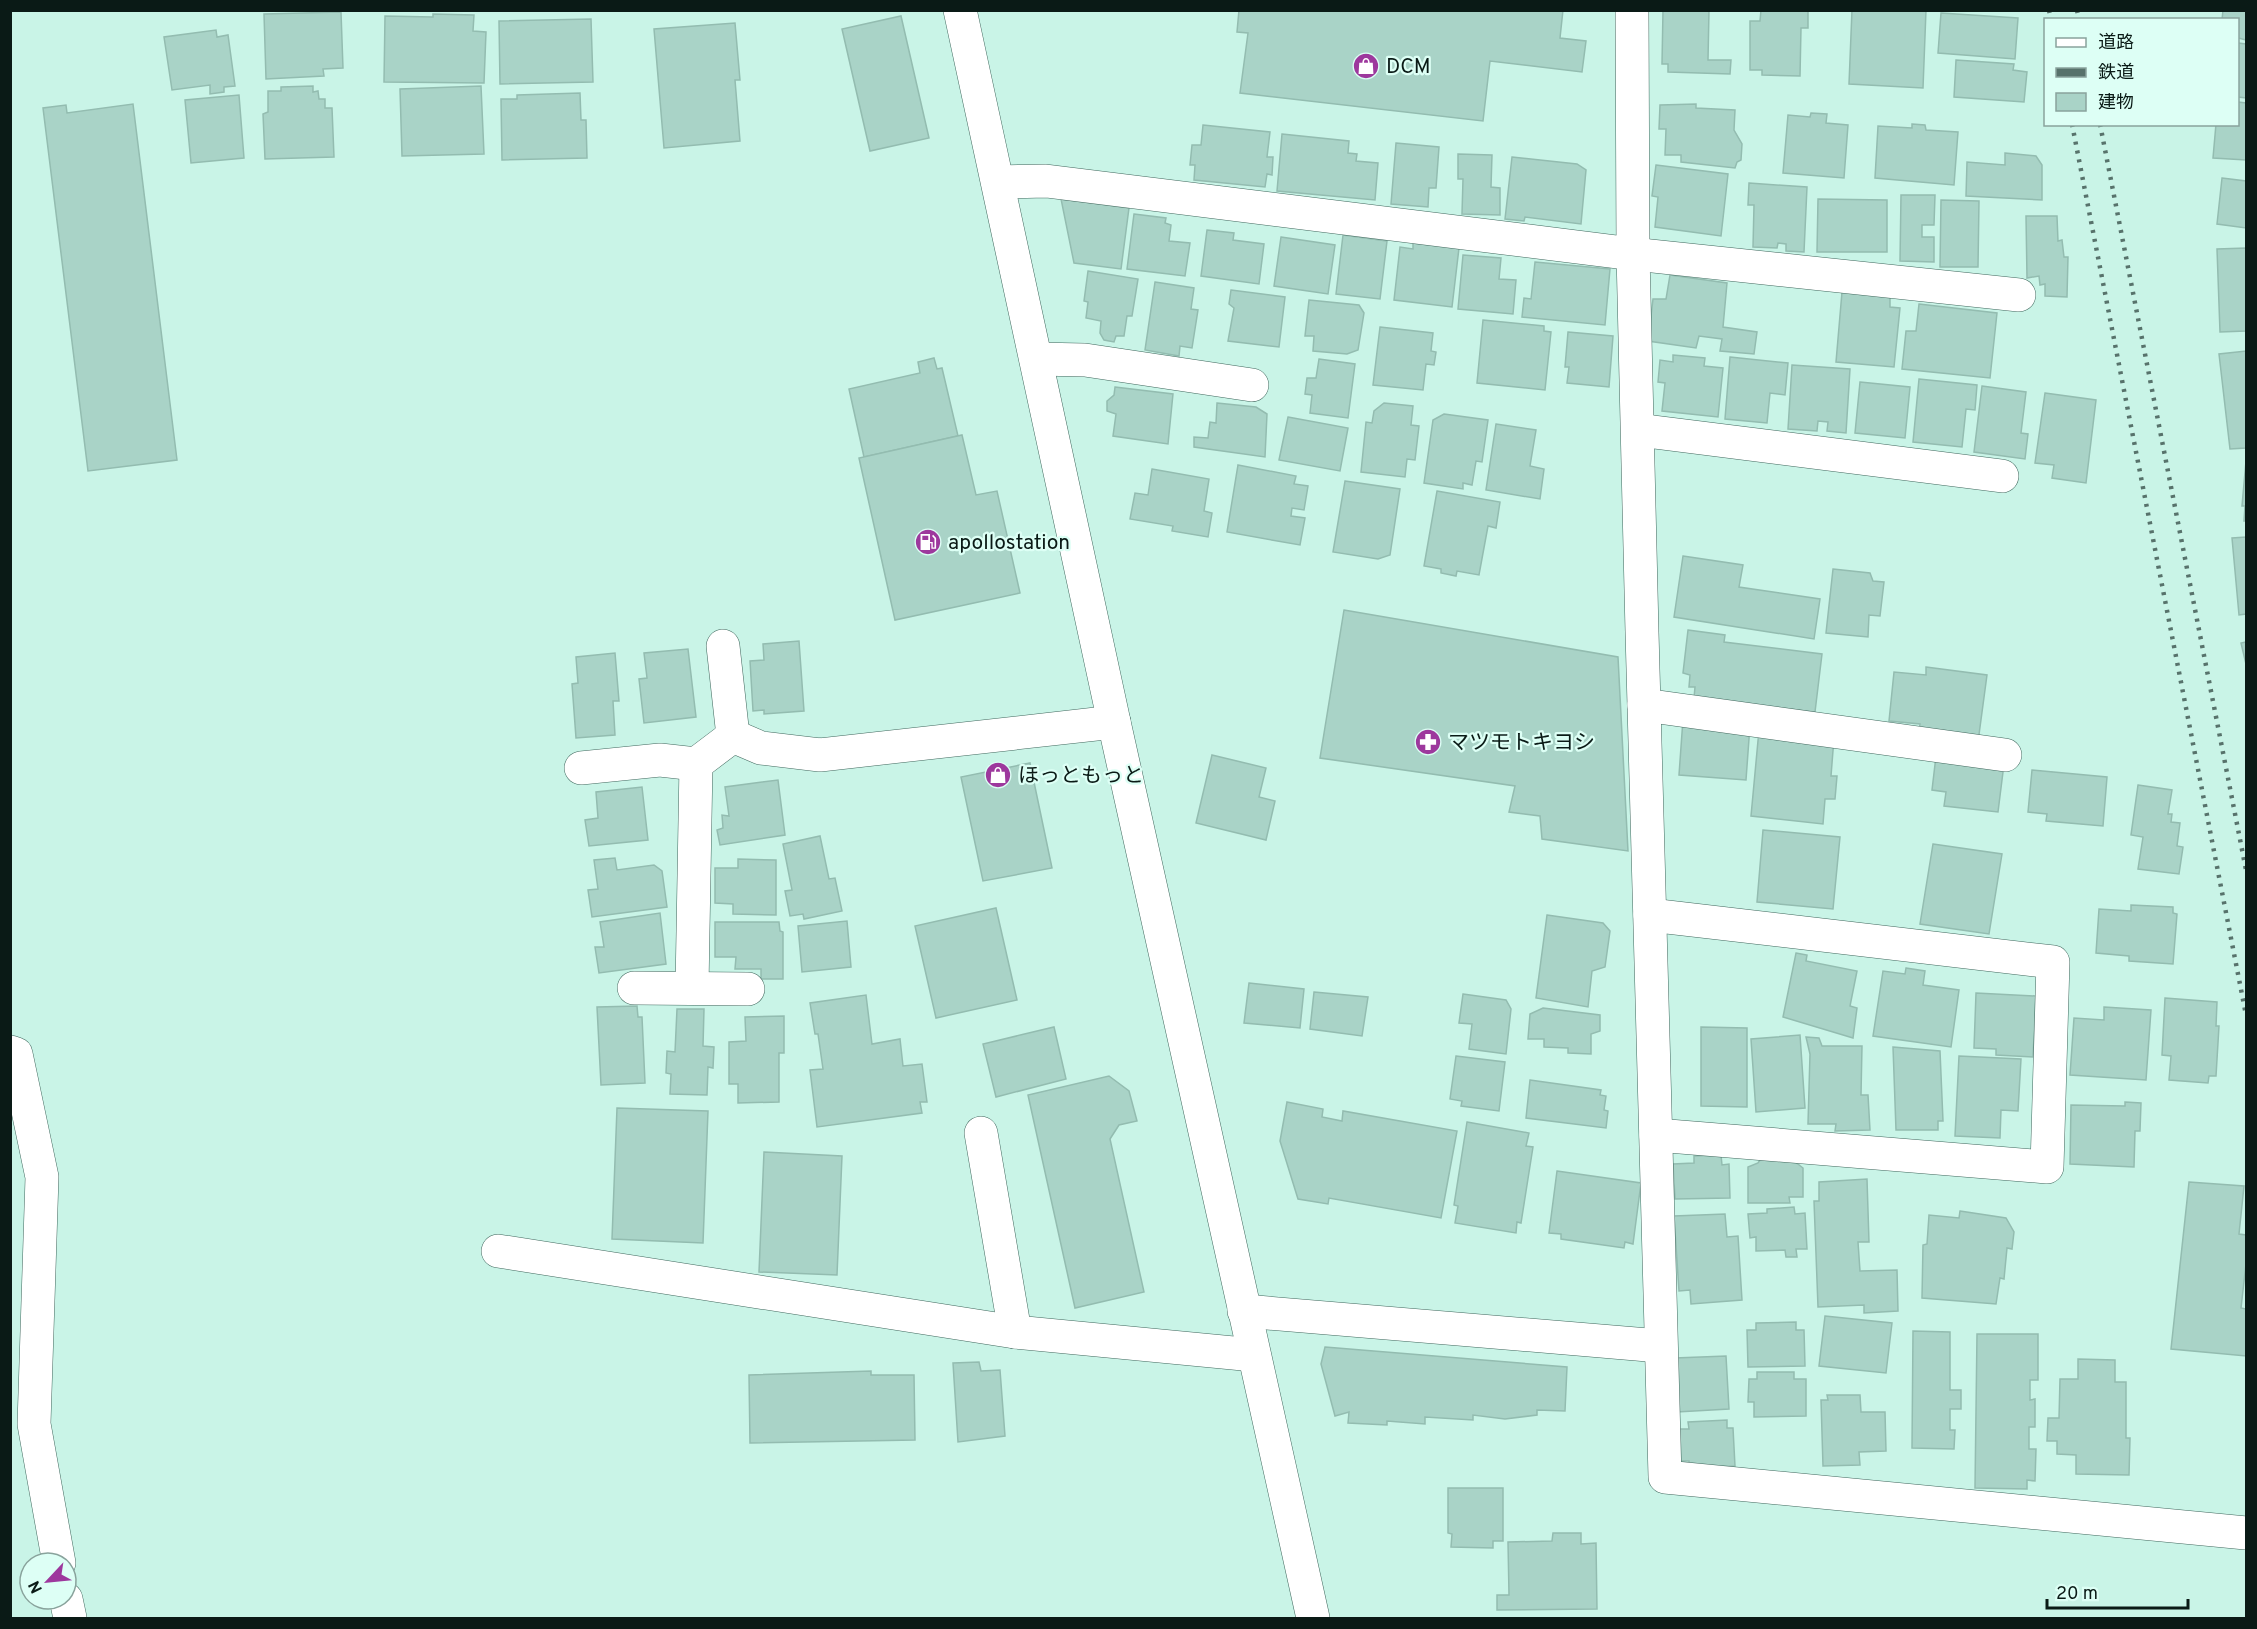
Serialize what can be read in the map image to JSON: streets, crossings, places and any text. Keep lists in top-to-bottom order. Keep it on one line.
{"places":{"shop":["DCM","ほっともっと"],"fuel station":["apollostation"],"pharmacy":["マツモトキヨシ"]},"legend":["道路","鉄道","建物"],"scale_bar":"20 m","north":"bottom left"}
